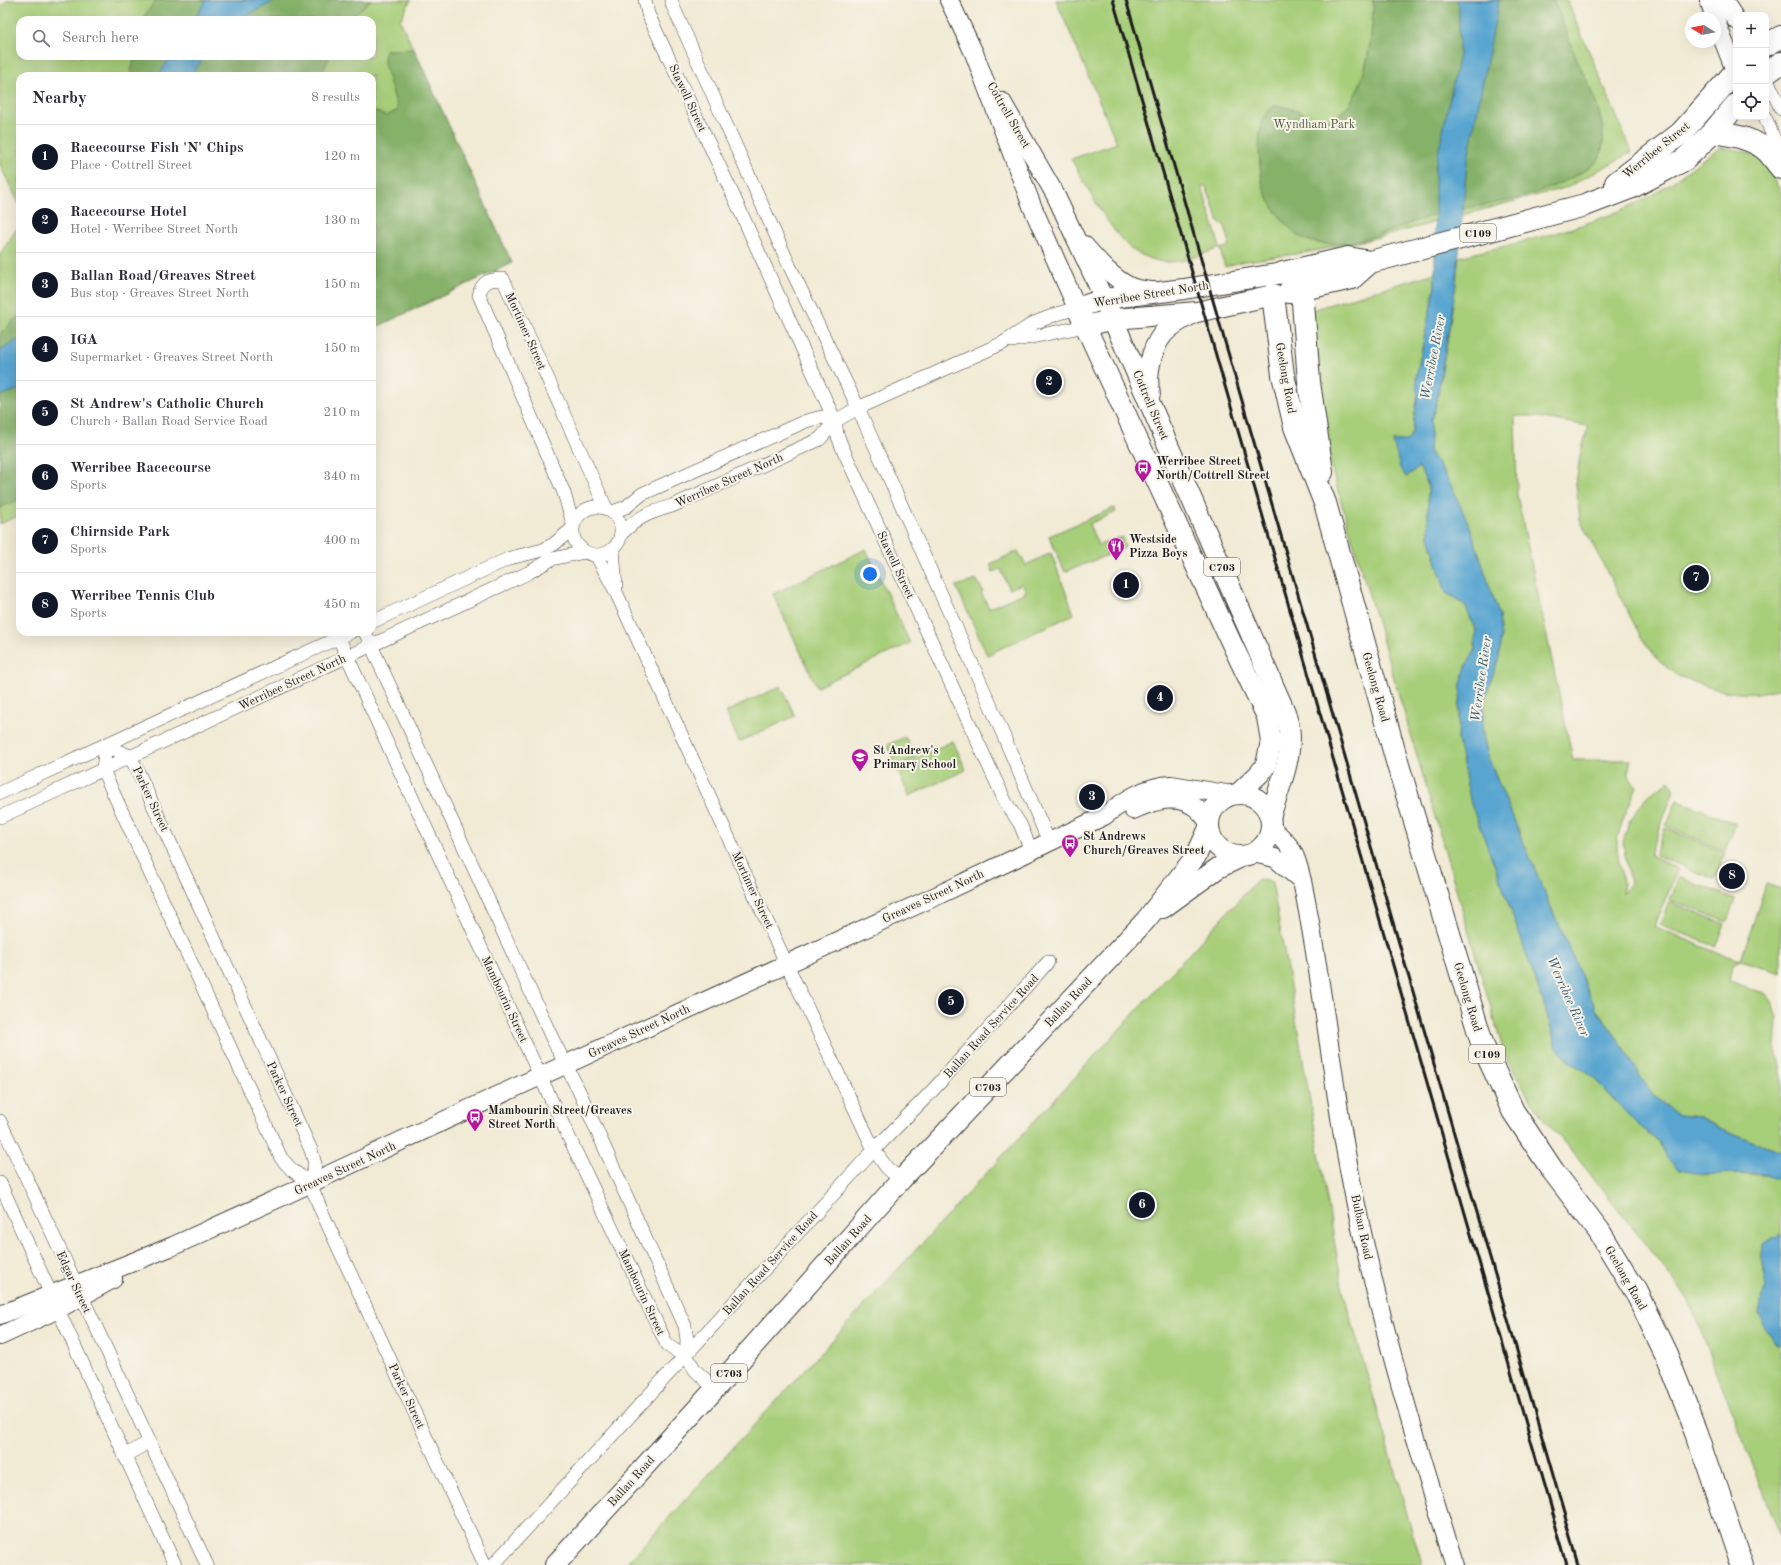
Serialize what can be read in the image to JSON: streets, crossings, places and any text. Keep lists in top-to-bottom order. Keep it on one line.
{"streets":{"highway":["Werribee Street","C109","Geelong Road"],"main road":["Cottrell Street","Werribee Street North","C703","Ballan Road"],"street":["Stawell Street","Mortimer Street","Parker Street","Greaves Street North","Mambourin Street","Ballan Road Service Road","Bulban Road","Edgar Street"]},"crossings":[["Stawell Street","Werribee Street North"],["Stawell Street","Greaves Street North"],["Cottrell Street","Werribee Street North"],["Cottrell Street","C703"],["Cottrell Street","Greaves Street North"],["Cottrell Street","Ballan Road"],["Cottrell Street","Bulban Road"],["Werribee Street","Werribee Street North"],["Werribee Street","Geelong Road"],["Werribee Street North","Mortimer Street"],["Werribee Street North","Geelong Road"],["Werribee Street North","C703"],["Werribee Street North","Parker Street"],["Werribee Street North","Mambourin Street"],["Mortimer Street","Greaves Street North"],["Mortimer Street","Ballan Road"],["Mortimer Street","Ballan Road Service Road"],["C703","Greaves Street North"],["C703","Ballan Road"],["C703","Bulban Road"],["Parker Street","Greaves Street North"],["Greaves Street North","Mambourin Street"],["Greaves Street North","Ballan Road"],["Greaves Street North","Bulban Road"],["Greaves Street North","Edgar Street"],["Mambourin Street","Ballan Road"],["Mambourin Street","Ballan Road Service Road"],["Ballan Road","Bulban Road"]],"water":["Werribee River"],"parks":["Wyndham Park"],"places":{"bus stop":["Werribee Street North/Cottrell Street","St Andrews Church/Greaves Street","Mambourin Street/Greaves Street North"],"restaurant":["Westside Pizza Boys"],"school or university":["St Andrew's Primary School"]},"north":"left","page":{"map_buttons":["+","−"],"search":"Search here","heading":["Nearby","8 results"],"list":[{"mark":"1","name":"Racecourse Fish 'N' Chips","note":"Place · Cottrell Street","value":"120 m"},{"mark":"2","name":"Racecourse Hotel","note":"Hotel · Werribee Street North","value":"130 m"},{"mark":"3","name":"Ballan Road/Greaves Street","note":"Bus stop · Greaves Street North","value":"150 m"},{"mark":"4","name":"IGA","note":"Supermarket · Greaves Street North","value":"150 m"},{"mark":"5","name":"St Andrew's Catholic Church","note":"Church · Ballan Road Service Road","value":"210 m"},{"mark":"6","name":"Werribee Racecourse","note":"Sports","value":"340 m"},{"mark":"7","name":"Chirnside Park","note":"Sports","value":"400 m"},{"mark":"8","name":"Werribee Tennis Club","note":"Sports","value":"450 m"}],"pins":["2","7","1","4","3","8","5","6"]}}
